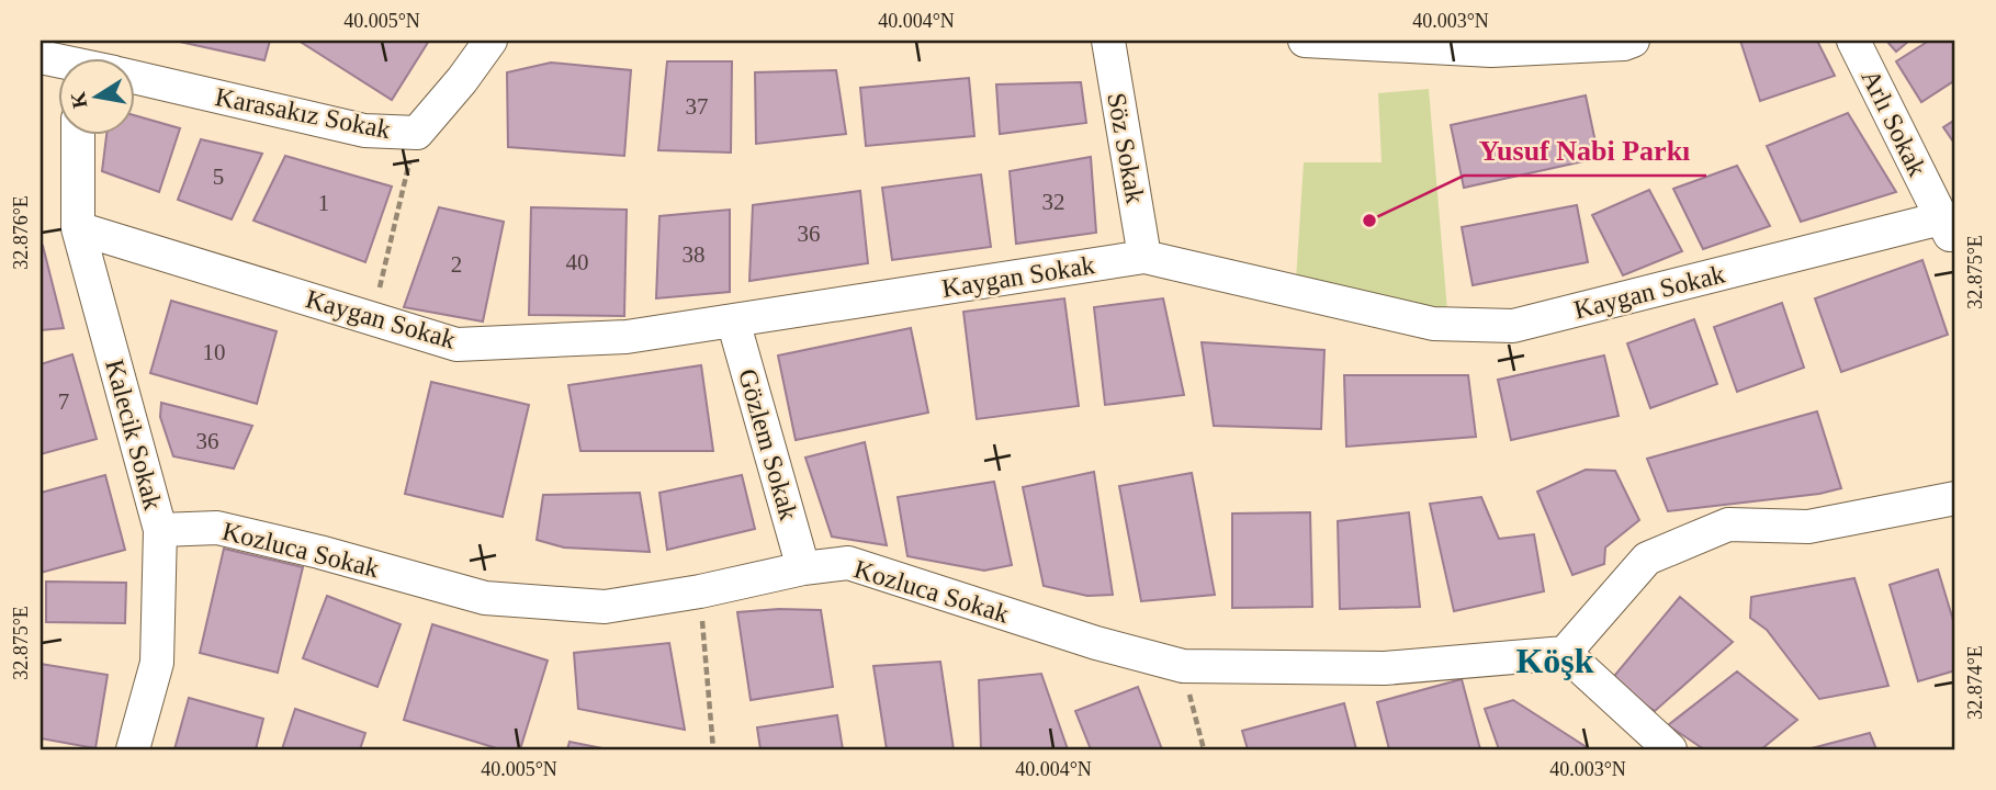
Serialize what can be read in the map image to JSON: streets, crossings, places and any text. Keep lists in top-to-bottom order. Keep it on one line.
{"streets":{"street":["Karasakız Sokak","Arlı Sokak","Söz Sokak","Kaygan Sokak","Kalecik Sokak","Gözlem Sokak","Kozluca Sokak"]},"crossings":[["Arlı Sokak","Kaygan Sokak"],["Söz Sokak","Kaygan Sokak"],["Kaygan Sokak","Kalecik Sokak"],["Kaygan Sokak","Gözlem Sokak"],["Kalecik Sokak","Kozluca Sokak"],["Gözlem Sokak","Kozluca Sokak"]],"districts":["Köşk"],"places":["Yusuf Nabi Parkı"],"house_numbers":["37","5","32","1","36","38","40","2","10","7","36"],"north":"left","coordinates":["40.005°N","40.004°N","40.003°N","32.876°E","32.875°E","32.874°E"]}
